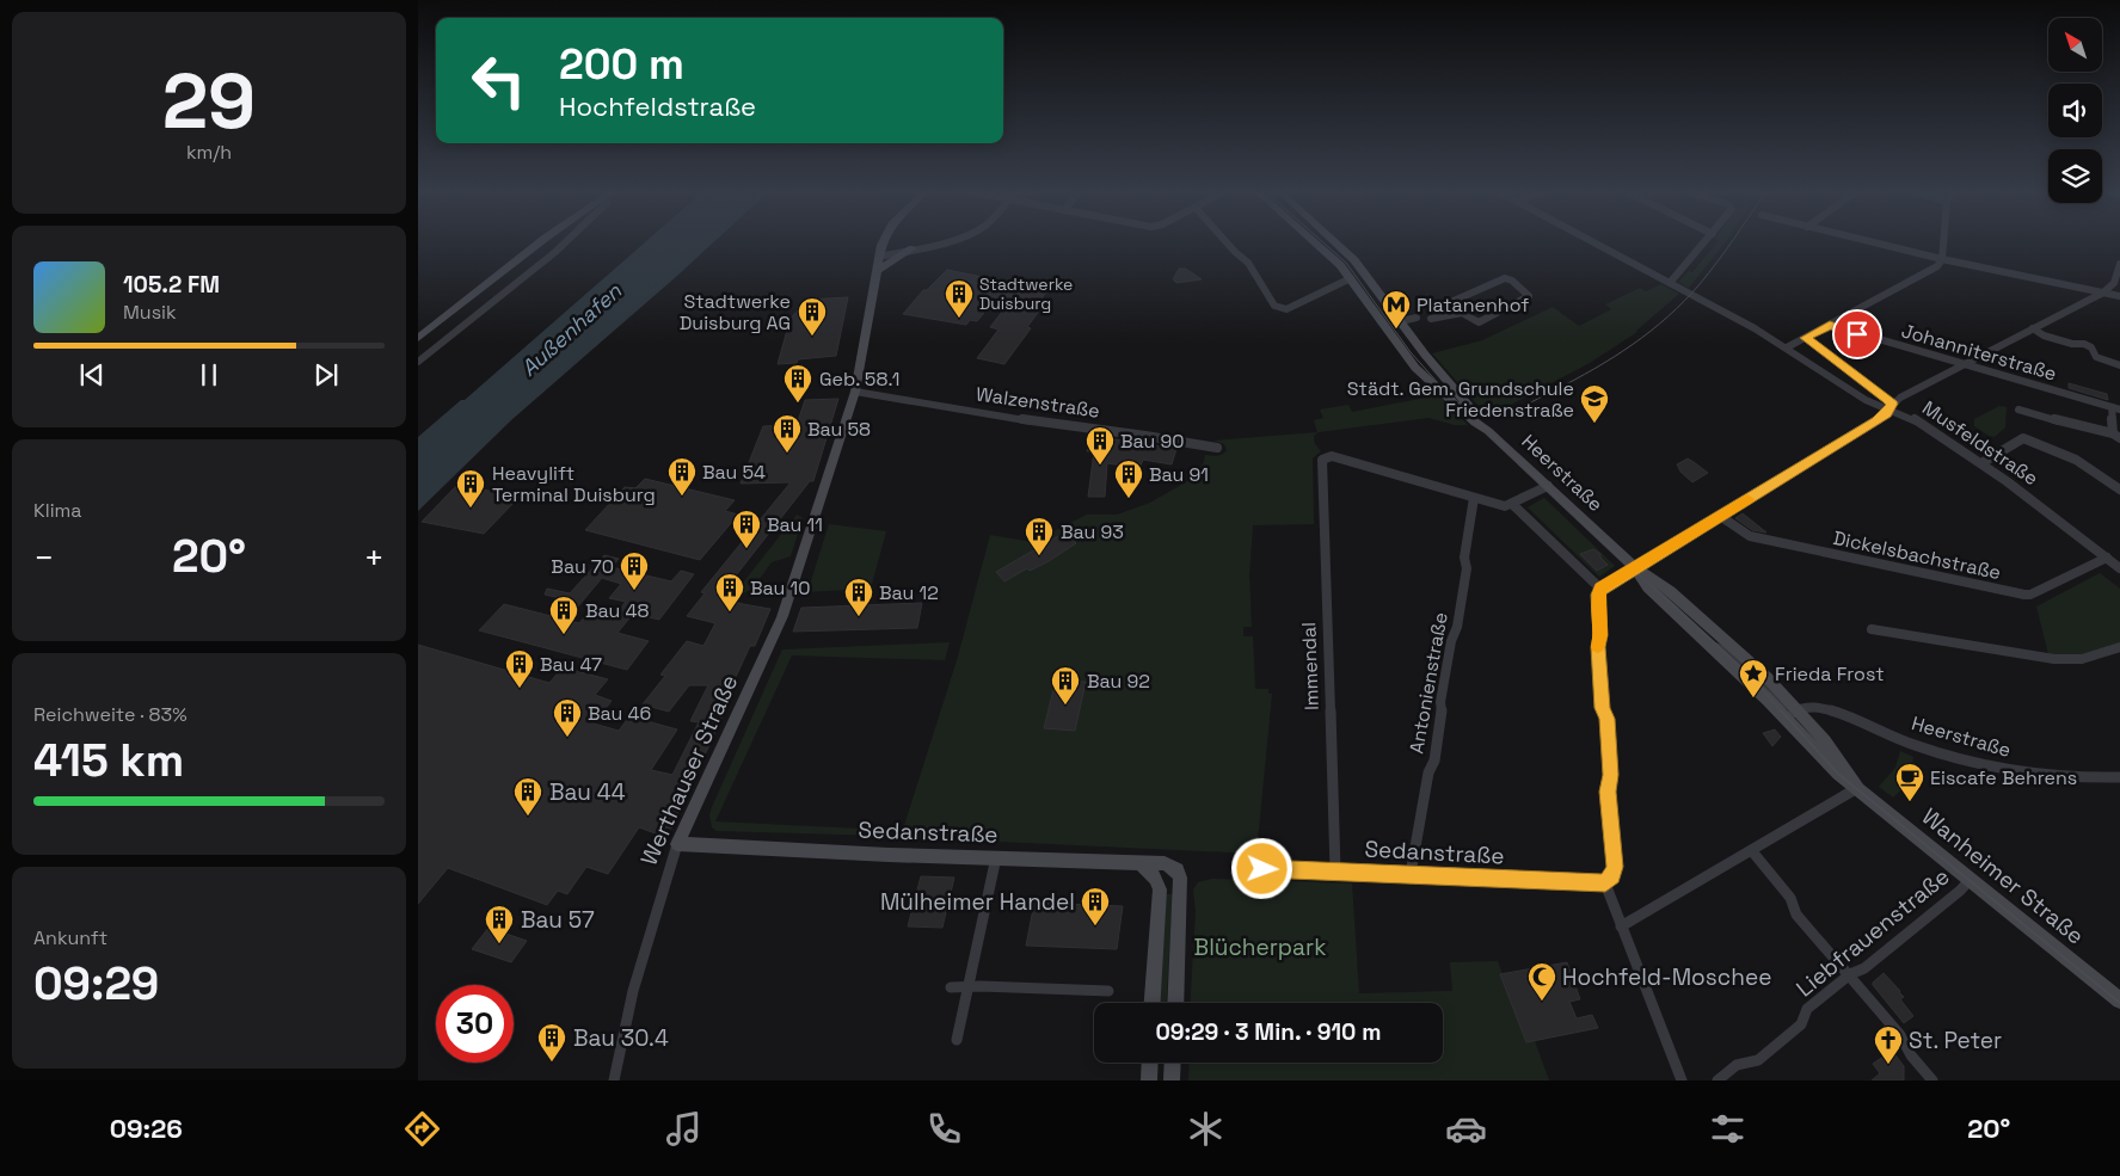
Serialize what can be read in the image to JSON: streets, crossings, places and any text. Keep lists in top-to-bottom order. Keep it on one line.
{"streets":{"street":["Johanniterstraße","Walzenstraße","Musfeldstraße","Heerstraße","Dickelsbachstraße","Immendal","Antonienstraße","Werthauser Straße","Sedanstraße","Wanheimer Straße","Liebfrauenstraße"]},"crossings":[["Walzenstraße","Werthauser Straße"],["Musfeldstraße","Dickelsbachstraße"],["Heerstraße","Wanheimer Straße"],["Immendal","Antonienstraße"],["Immendal","Sedanstraße"],["Antonienstraße","Sedanstraße"],["Werthauser Straße","Sedanstraße"],["Wanheimer Straße","Liebfrauenstraße"]],"water":["Außenhafen"],"parks":["Blücherpark"],"places":{"building":["Stadtwerke Duisburg","Stadtwerke Duisburg AG","Geb. 58.1","Bau 58","Bau 90","Bau 54","Bau 91","Heavylift Terminal Duisburg","Bau 11","Bau 93","Bau 70","Bau 10","Bau 12","Bau 48","Bau 47","Bau 92","Bau 46","Bau 44","Mülheimer Handel","Bau 57","Bau 30.4"],"metro station":["Platanenhof"],"school or university":["Städt. Gem. Grundschule Friedenstraße"],"place":["Frieda Frost"],"cafe":["Eiscafe Behrens"],"mosque":["Hochfeld-Moschee"],"church":["St. Peter"]},"north":"top left","page":{"tile":[["29","km/h"],"Klima",["Reichweite · 83%","415 km"],["Ankunft","09:29"]],"turn":["200 m","Hochfeldstraße"],"song":["105.2 FM","Musik"],"heat":["−","20°","+"],"limit":"30","trip":"09:29 · 3 Min. · 910 m","tabs":["09:26","20°"]}}
